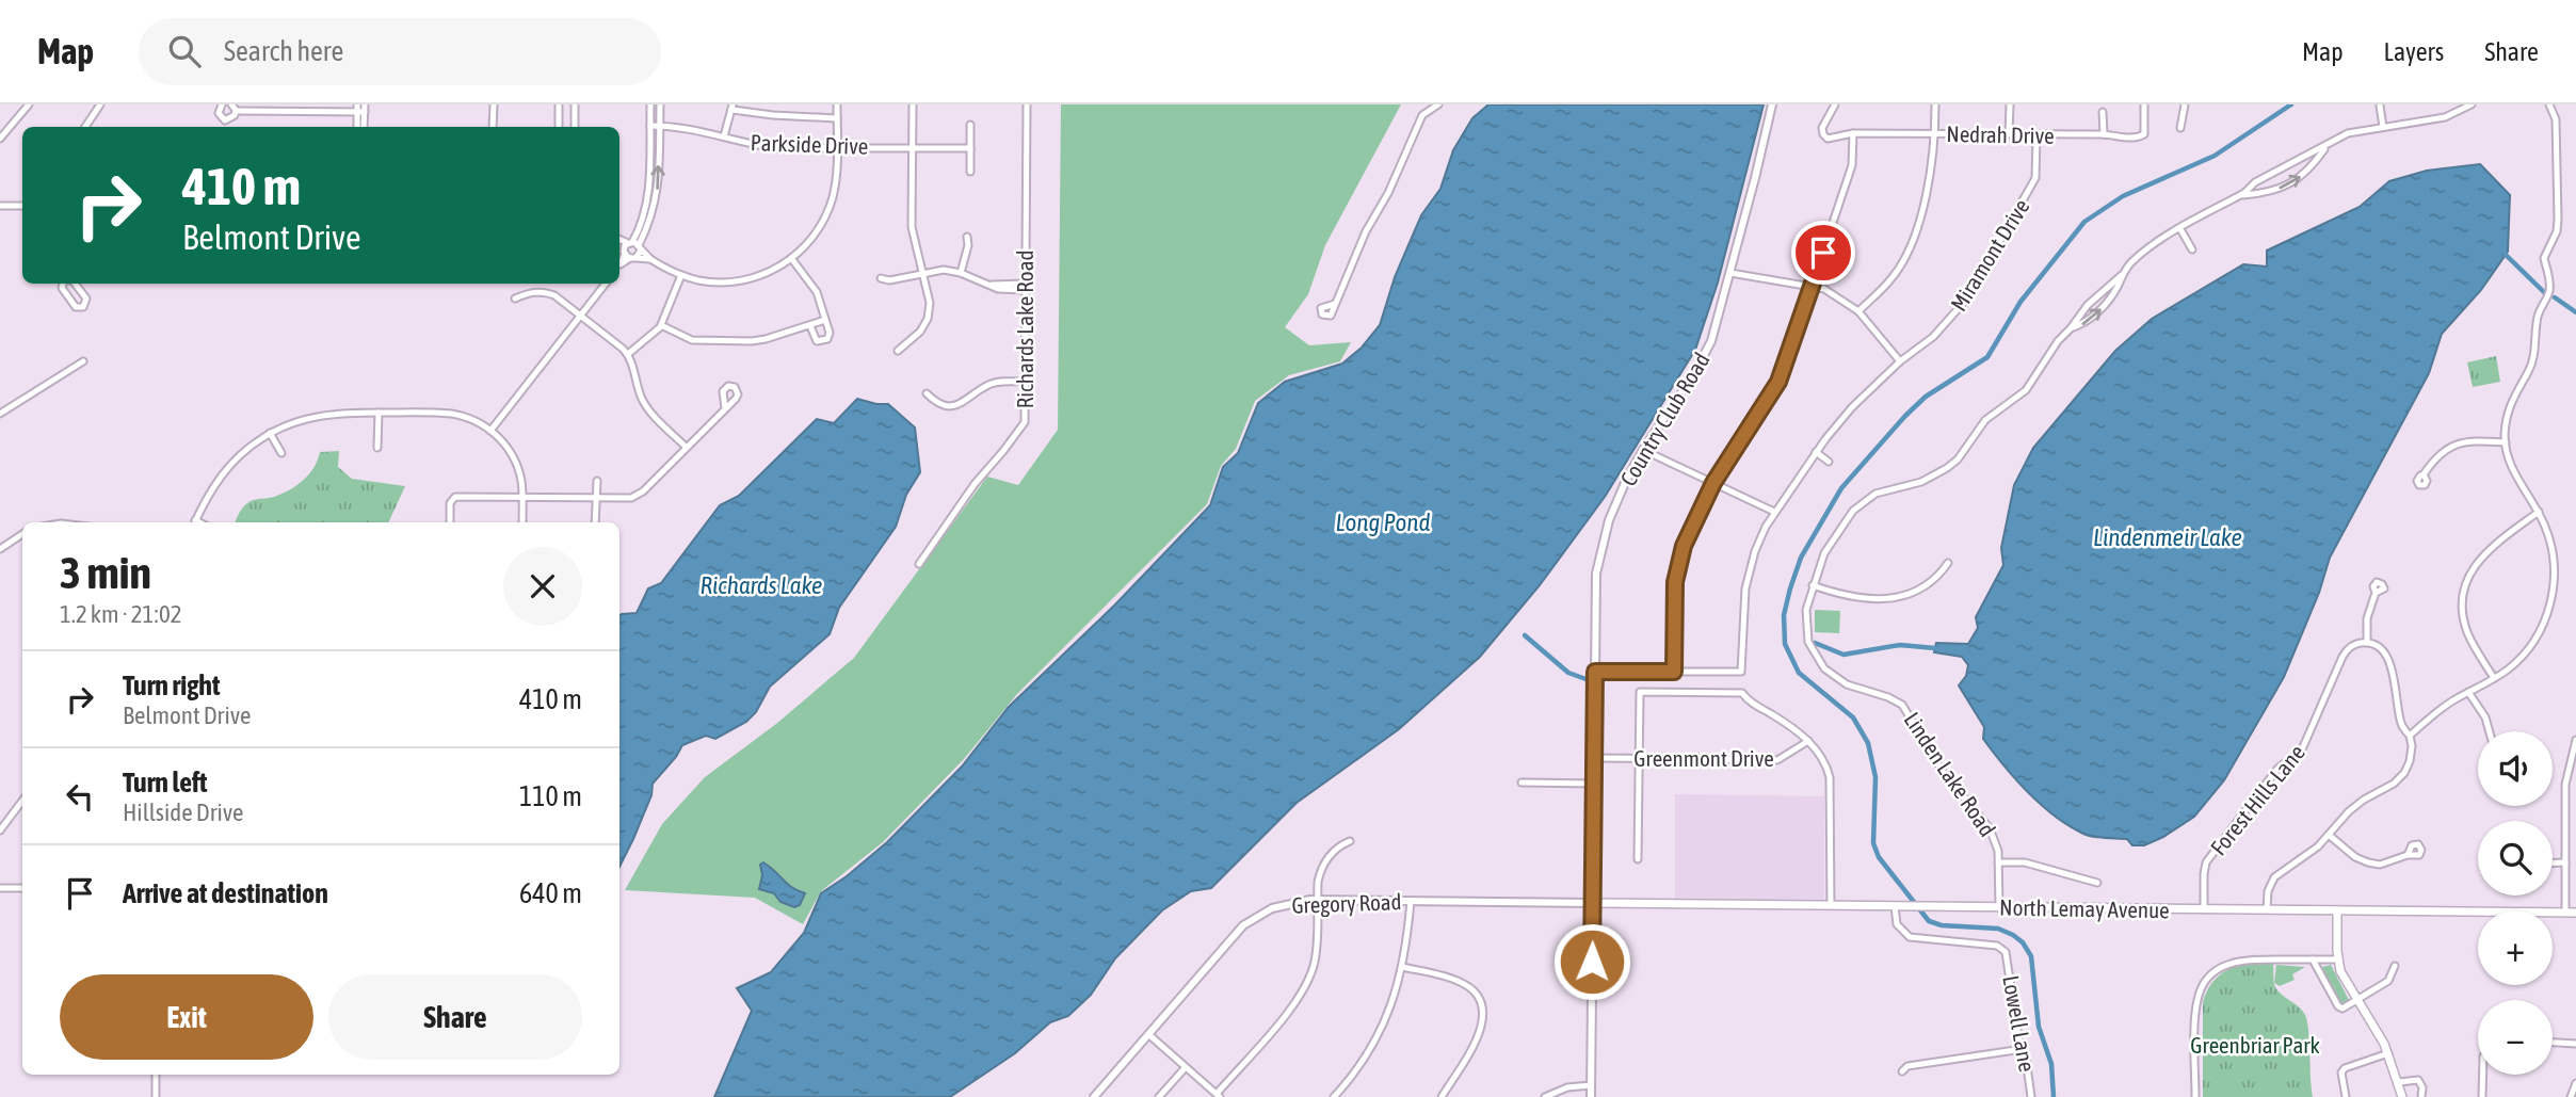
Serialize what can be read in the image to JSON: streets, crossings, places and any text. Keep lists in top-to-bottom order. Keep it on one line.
{"streets":{"main road":["North Lemay Avenue"],"street":["Nedrah Drive","Parkside Drive","Miramont Drive","Richards Lake Road","Country Club Road","Greenmont Drive","Linden Lake Road","Forest Hills Lane","Gregory Road","Lowell Lane"]},"crossings":[["Nedrah Drive","Miramont Drive"],["Country Club Road","Greenmont Drive"],["Country Club Road","Gregory Road"],["Country Club Road","North Lemay Avenue"],["Linden Lake Road","North Lemay Avenue"],["Forest Hills Lane","North Lemay Avenue"],["Gregory Road","North Lemay Avenue"],["North Lemay Avenue","Lowell Lane"]],"water":["Long Pond","Lindenmeir Lake","Richards Lake"],"parks":["Greenbriar Park"],"page":{"header":"Map","search":"Search here","nav":["Map","Layers","Share"],"turn":["410 m","Belmont Drive"],"heading":["3 min","1.2 km · 21:02"],"list":[{"name":"Turn right","note":"Belmont Drive","value":"410 m"},{"name":"Turn left","note":"Hillside Drive","value":"110 m"},{"name":"Arrive at destination","value":"640 m"}],"map_buttons":["+","−"],"buttons":["Exit","Share"]}}
